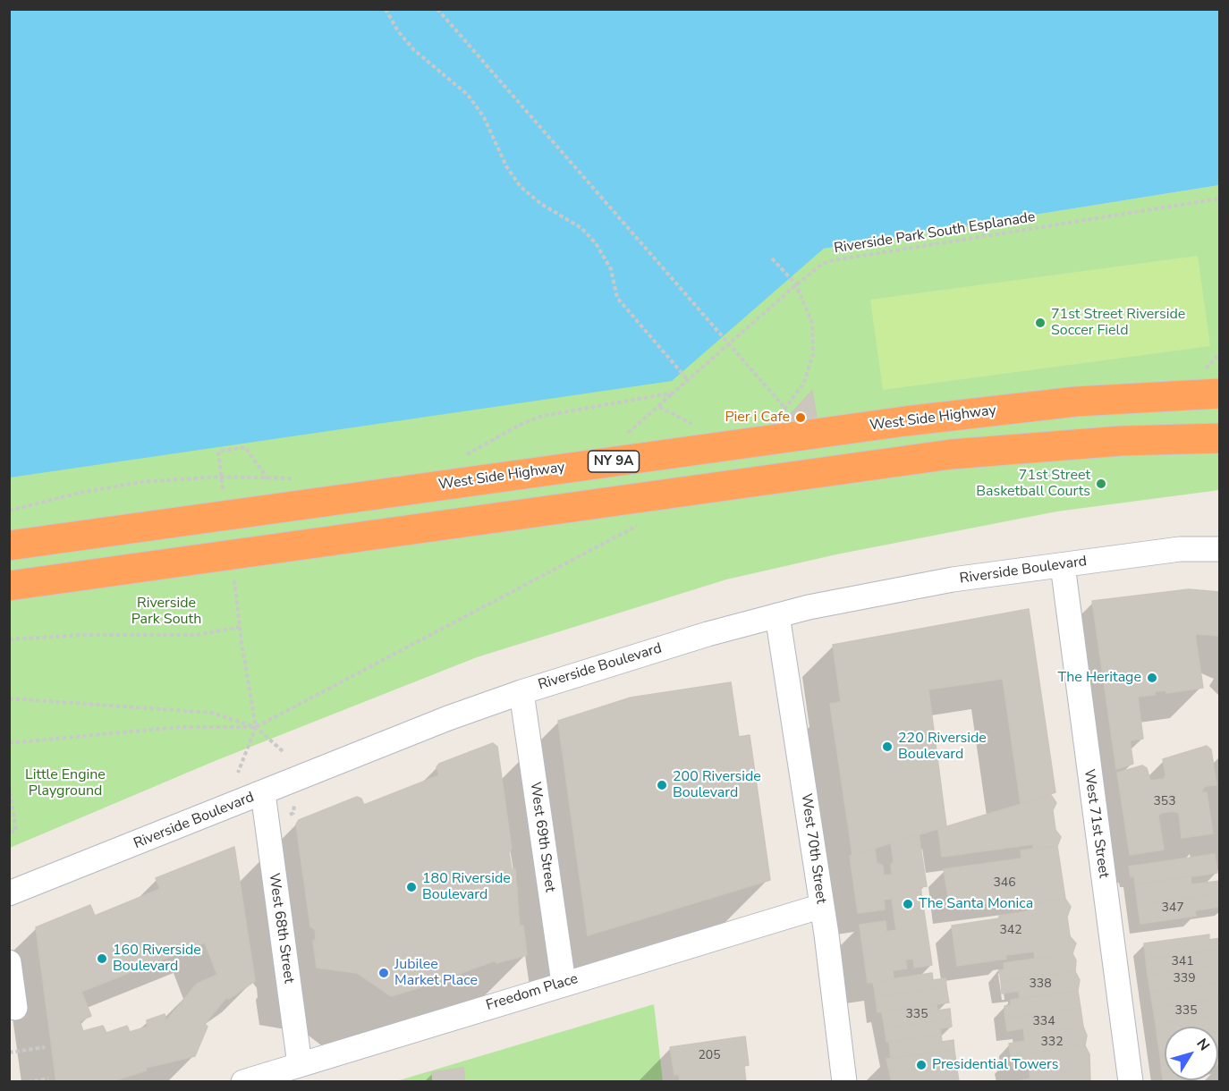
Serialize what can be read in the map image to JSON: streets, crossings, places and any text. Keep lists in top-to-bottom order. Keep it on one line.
{"streets":{"highway":["West Side Highway","NY 9A"],"street":["Riverside Boulevard","West 71st Street","West 69th Street","West 70th Street","West 68th Street","Freedom Place"],"path":["Riverside Park South Esplanade"]},"crossings":[["Riverside Boulevard","West 71st Street"],["Riverside Boulevard","West 69th Street"],["Riverside Boulevard","West 70th Street"],["Riverside Boulevard","West 68th Street"],["West 69th Street","Freedom Place"],["West 70th Street","Freedom Place"],["West 68th Street","Freedom Place"]],"parks":["Riverside Park South","Little Engine Playground"],"places":["71st Street Riverside Soccer Field","Pier i Cafe","71st Street Basketball Courts","The Heritage","220 Riverside Boulevard","200 Riverside Boulevard","180 Riverside Boulevard","The Santa Monica","160 Riverside Boulevard","Jubilee Market Place","Presidential Towers"],"house_numbers":["353","346","347","342","341","339","338","335","335","334","332","205"],"north":"top right"}
